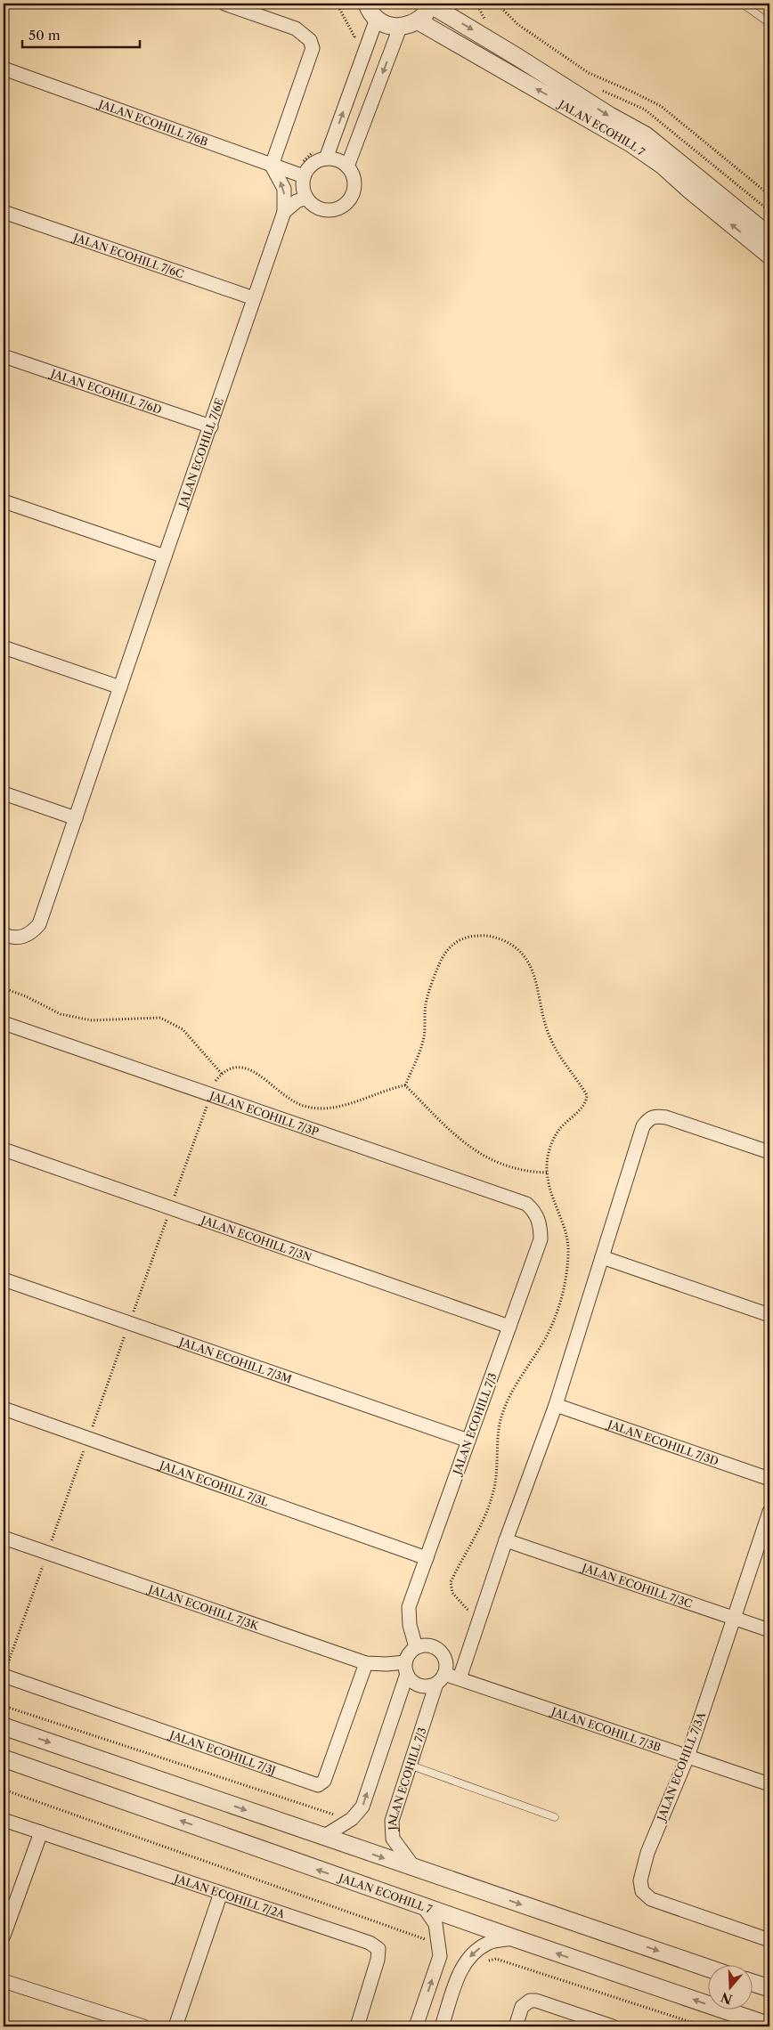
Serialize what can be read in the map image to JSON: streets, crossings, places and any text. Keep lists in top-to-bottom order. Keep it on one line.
{"streets":{"street":["JALAN ECOHILL 7/6B","JALAN ECOHILL 7","JALAN ECOHILL 7/6C","JALAN ECOHILL 7/6D","JALAN ECOHILL 7/6E","JALAN ECOHILL 7/3P","JALAN ECOHILL 7/3N","JALAN ECOHILL 7/3M","JALAN ECOHILL 7/3","JALAN ECOHILL 7/3D","JALAN ECOHILL 7/3L","JALAN ECOHILL 7/3C","JALAN ECOHILL 7/3K","JALAN ECOHILL 7/3B","JALAN ECOHILL 7/3J","JALAN ECOHILL 7/3A","JALAN ECOHILL 7/2A"]},"crossings":[["JALAN ECOHILL 7/6B","JALAN ECOHILL 7/6E"],["JALAN ECOHILL 7/6C","JALAN ECOHILL 7/6E"],["JALAN ECOHILL 7/6D","JALAN ECOHILL 7/6E"],["JALAN ECOHILL 7/3P","JALAN ECOHILL 7/3"],["JALAN ECOHILL 7/3N","JALAN ECOHILL 7/3"],["JALAN ECOHILL 7/3M","JALAN ECOHILL 7/3"],["JALAN ECOHILL 7/3","JALAN ECOHILL 7/3L"],["JALAN ECOHILL 7/3","JALAN ECOHILL 7/3K"],["JALAN ECOHILL 7/3","JALAN ECOHILL 7/3B"],["JALAN ECOHILL 7/3C","JALAN ECOHILL 7/3A"],["JALAN ECOHILL 7/3K","JALAN ECOHILL 7/3B"],["JALAN ECOHILL 7/3K","JALAN ECOHILL 7/3J"],["JALAN ECOHILL 7/3B","JALAN ECOHILL 7/3A"]],"scale_bar":"50 m","north":"bottom"}
